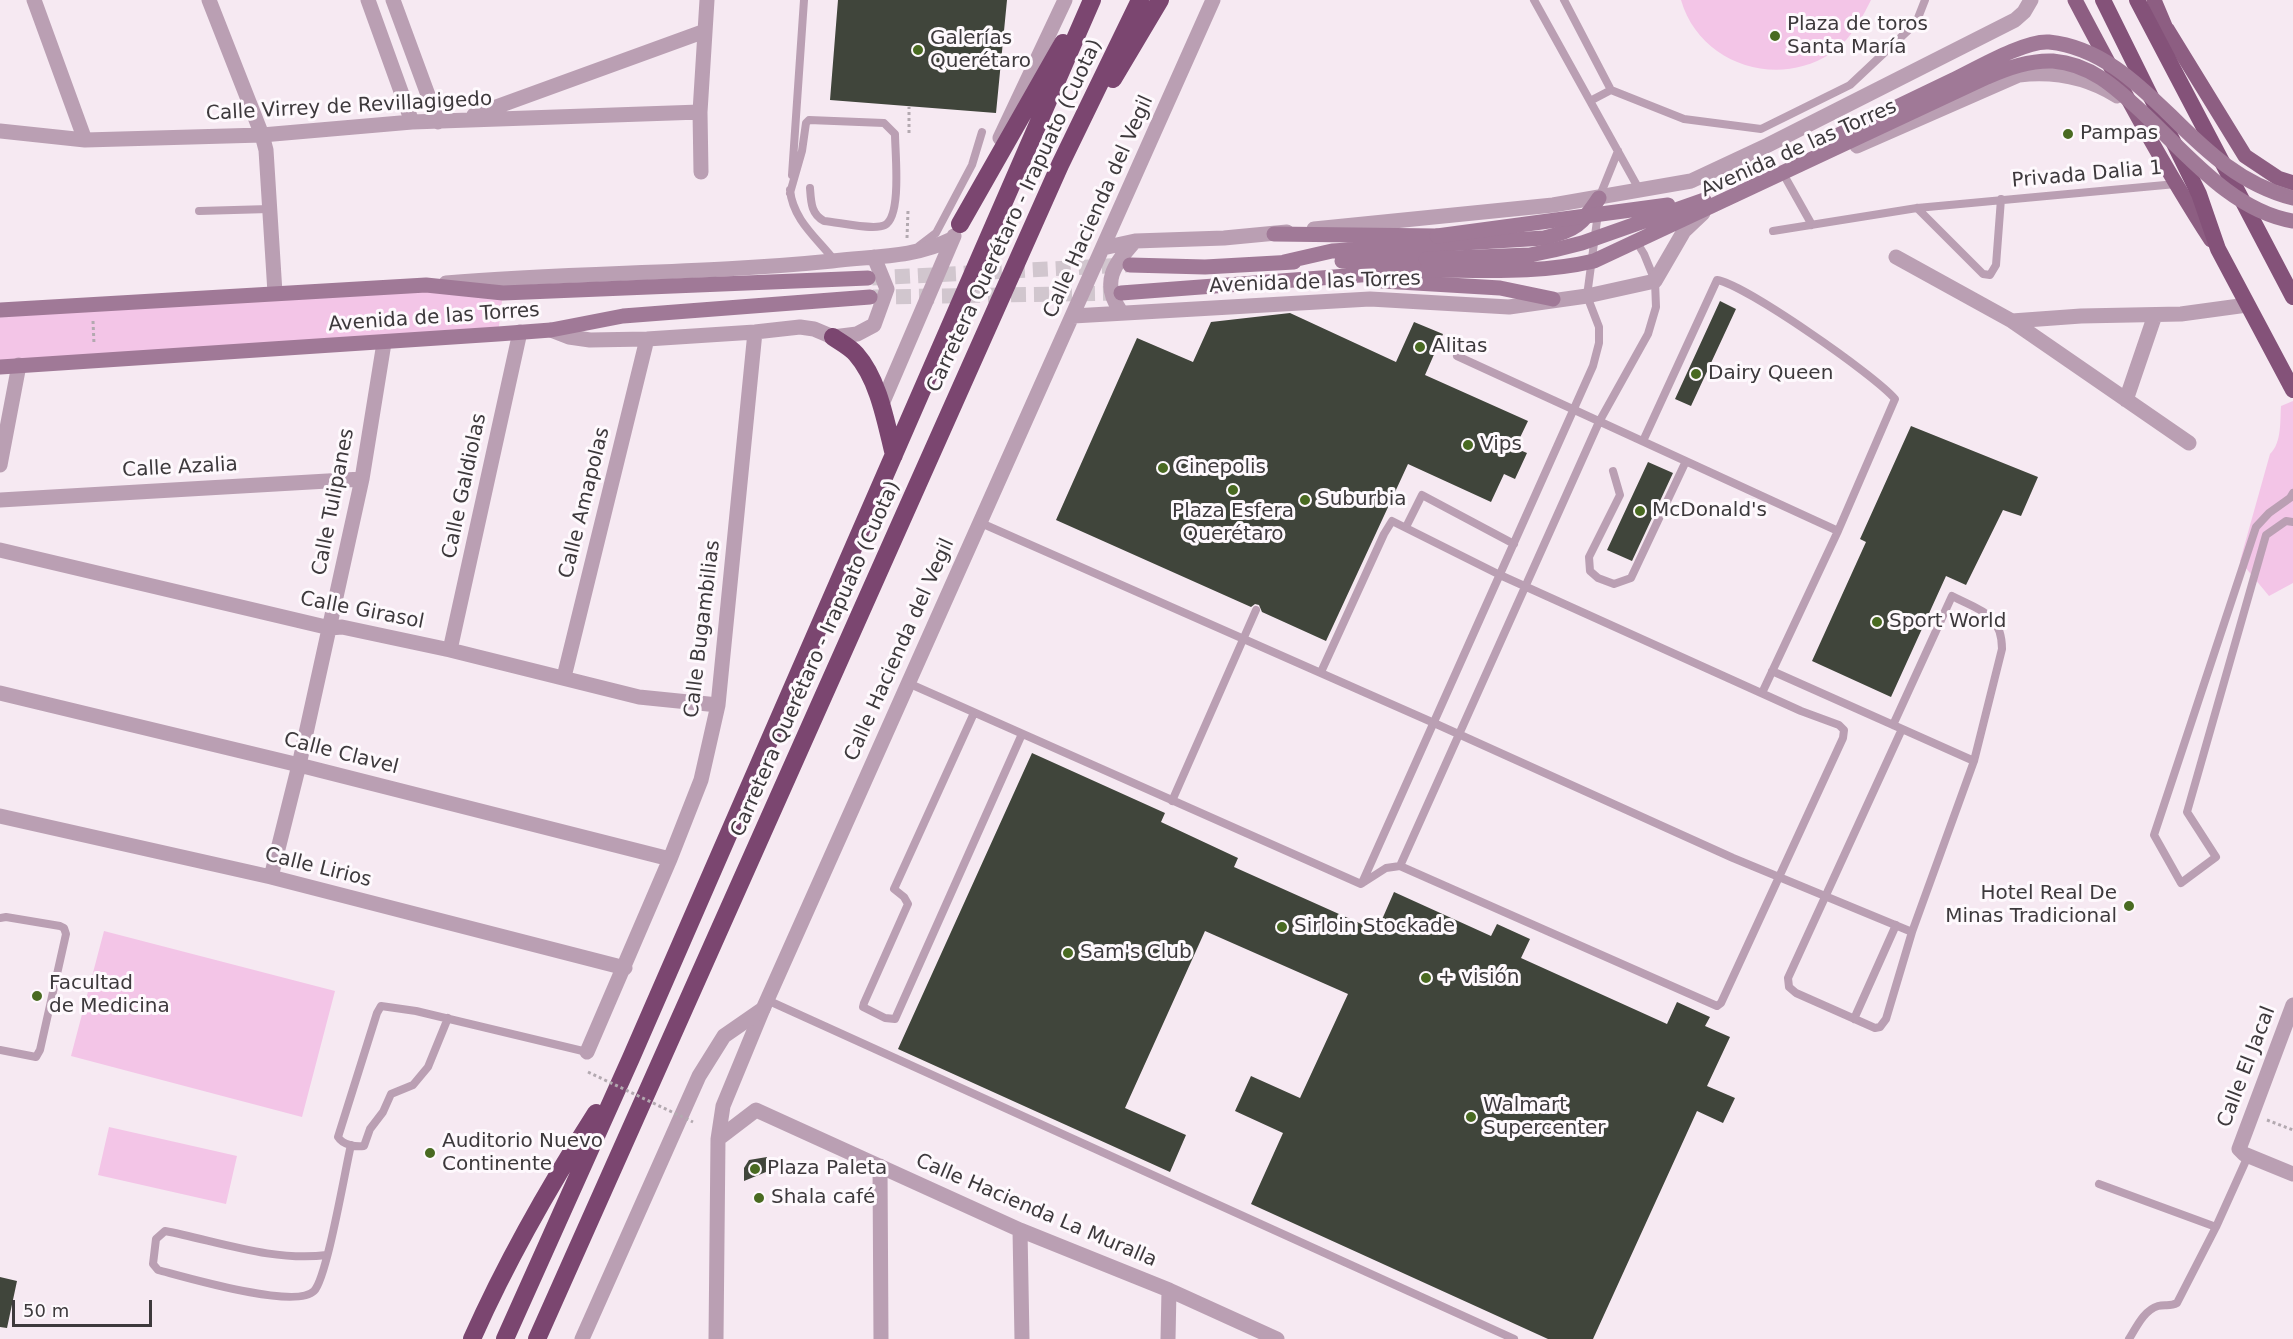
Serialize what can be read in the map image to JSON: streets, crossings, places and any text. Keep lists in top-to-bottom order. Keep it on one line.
{"streets":{"highway":["Carretera Querétaro - Irapuato (Cuota)"],"main road":["Avenida de las Torres"],"street":["Calle Virrey de Revillagigedo","Calle Hacienda del Vegil","Calle Azalia","Calle Galdiolas","Calle Tulipanes","Calle Amapolas","Calle Girasol","Calle Bugambilias","Calle Clavel","Calle Lirios","Calle El Jacal","Calle Hacienda La Muralla"],"lane":["Privada Dalia 1"]},"crossings":[["Avenida de las Torres","Calle Hacienda del Vegil"],["Avenida de las Torres","Calle Galdiolas"],["Avenida de las Torres","Calle Tulipanes"],["Calle Hacienda del Vegil","Calle Hacienda La Muralla"],["Calle Azalia","Calle Tulipanes"],["Calle Galdiolas","Calle Girasol"],["Calle Tulipanes","Calle Girasol"],["Calle Tulipanes","Calle Clavel"],["Calle Tulipanes","Calle Lirios"],["Calle Amapolas","Calle Girasol"],["Calle Girasol","Calle Bugambilias"],["Calle Bugambilias","Calle Clavel"],["Calle Bugambilias","Calle Lirios"]],"places":["Plaza de toros Santa María","Galerías Querétaro","Pampas","Alitas","Dairy Queen","Vips","Cinepolis","Plaza Esfera Querétaro","Suburbia","McDonald's","Sport World","Hotel Real De Minas Tradicional","Sirloin Stockade","Sam's Club","+ visión","Facultad de Medicina","Walmart Supercenter","Auditorio Nuevo Continente","Plaza Paleta","Shala café"],"scale_bar":"50 m"}
